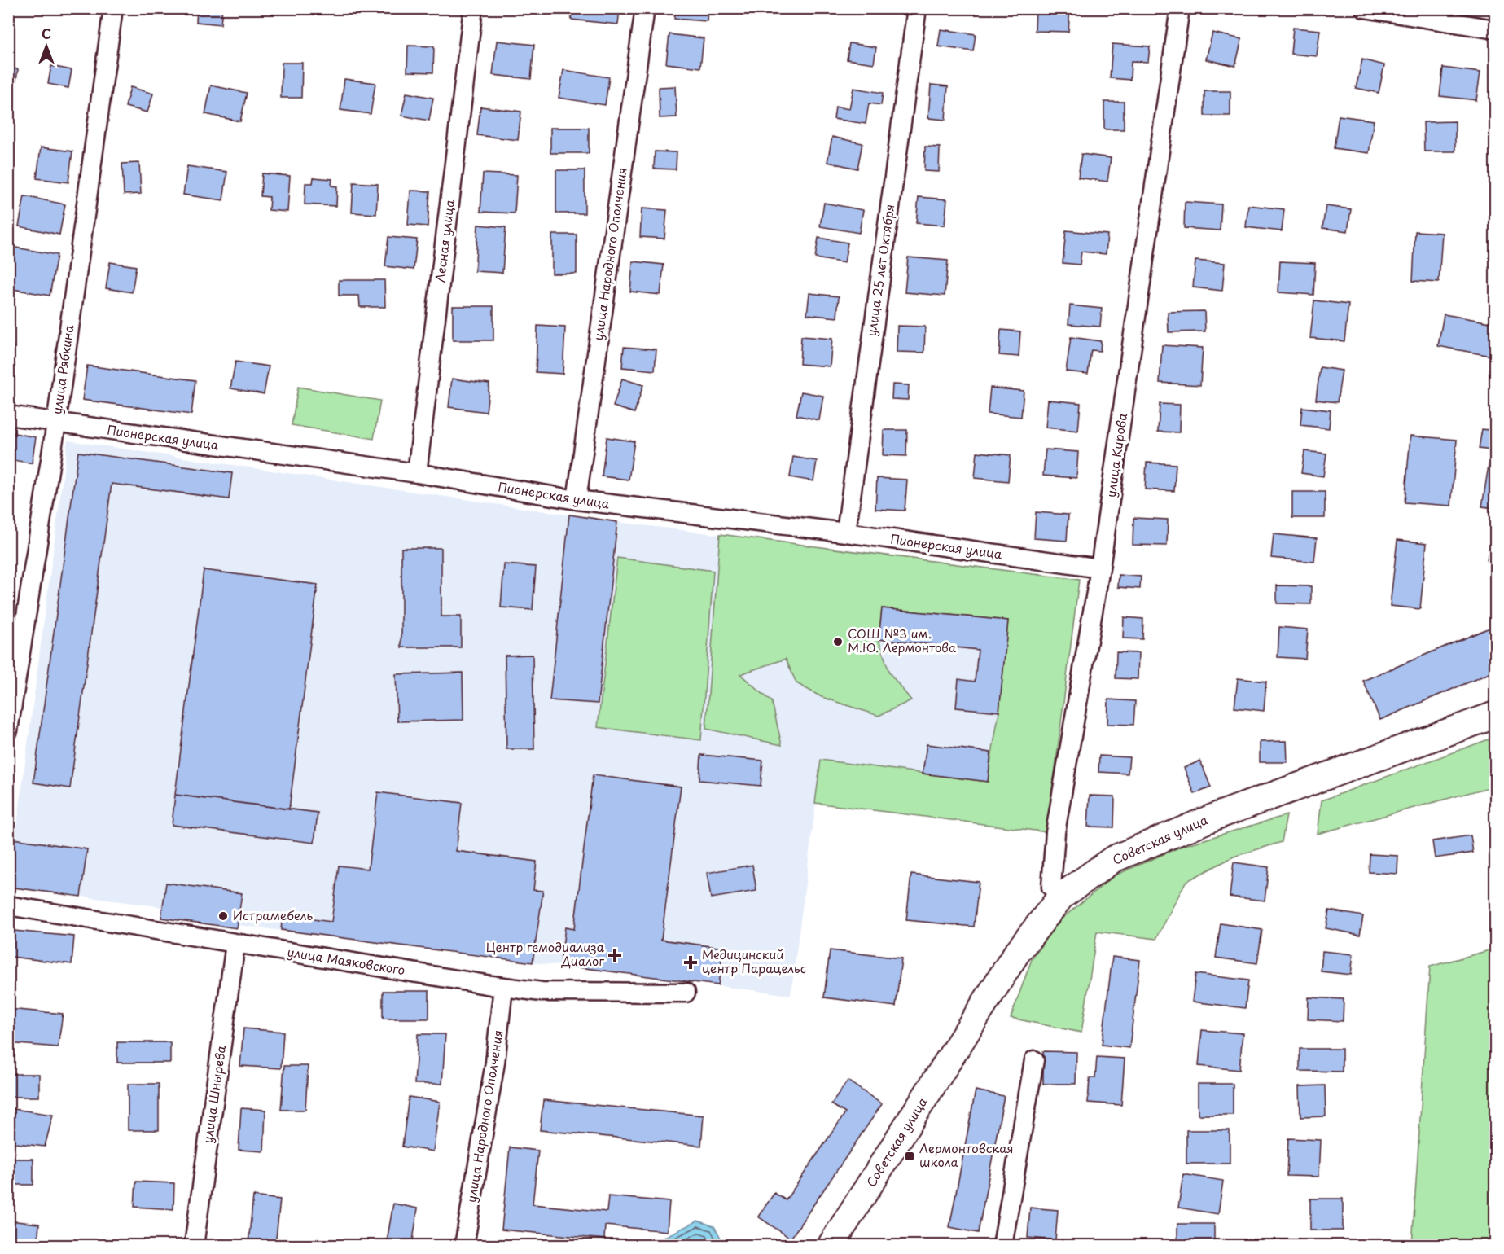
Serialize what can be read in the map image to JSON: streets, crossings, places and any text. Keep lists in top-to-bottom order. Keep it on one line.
{"streets":{"main road":["Советская улица"],"street":["Лесная улица","улица Народного Ополчения","улица 25 лет Октября","улица Рябкина","Пионерская улица","улица Кирова","улица Маяковского","улица Шнырева"]},"crossings":[["Лесная улица","Пионерская улица"],["улица Народного Ополчения","Пионерская улица"],["улица Народного Ополчения","улица Маяковского"],["улица 25 лет Октября","Пионерская улица"],["улица Рябкина","Пионерская улица"],["Пионерская улица","улица Кирова"],["улица Кирова","Советская улица"],["улица Маяковского","улица Шнырева"]],"places":{"other":["СОШ №3 им. М.Ю. Лермонтова","Истрамебель"],"health":["Центр гемодиализа Диалог","Медицинский центр Парацельс"],"transit":["Лермонтовская школа"]},"north":"top"}
